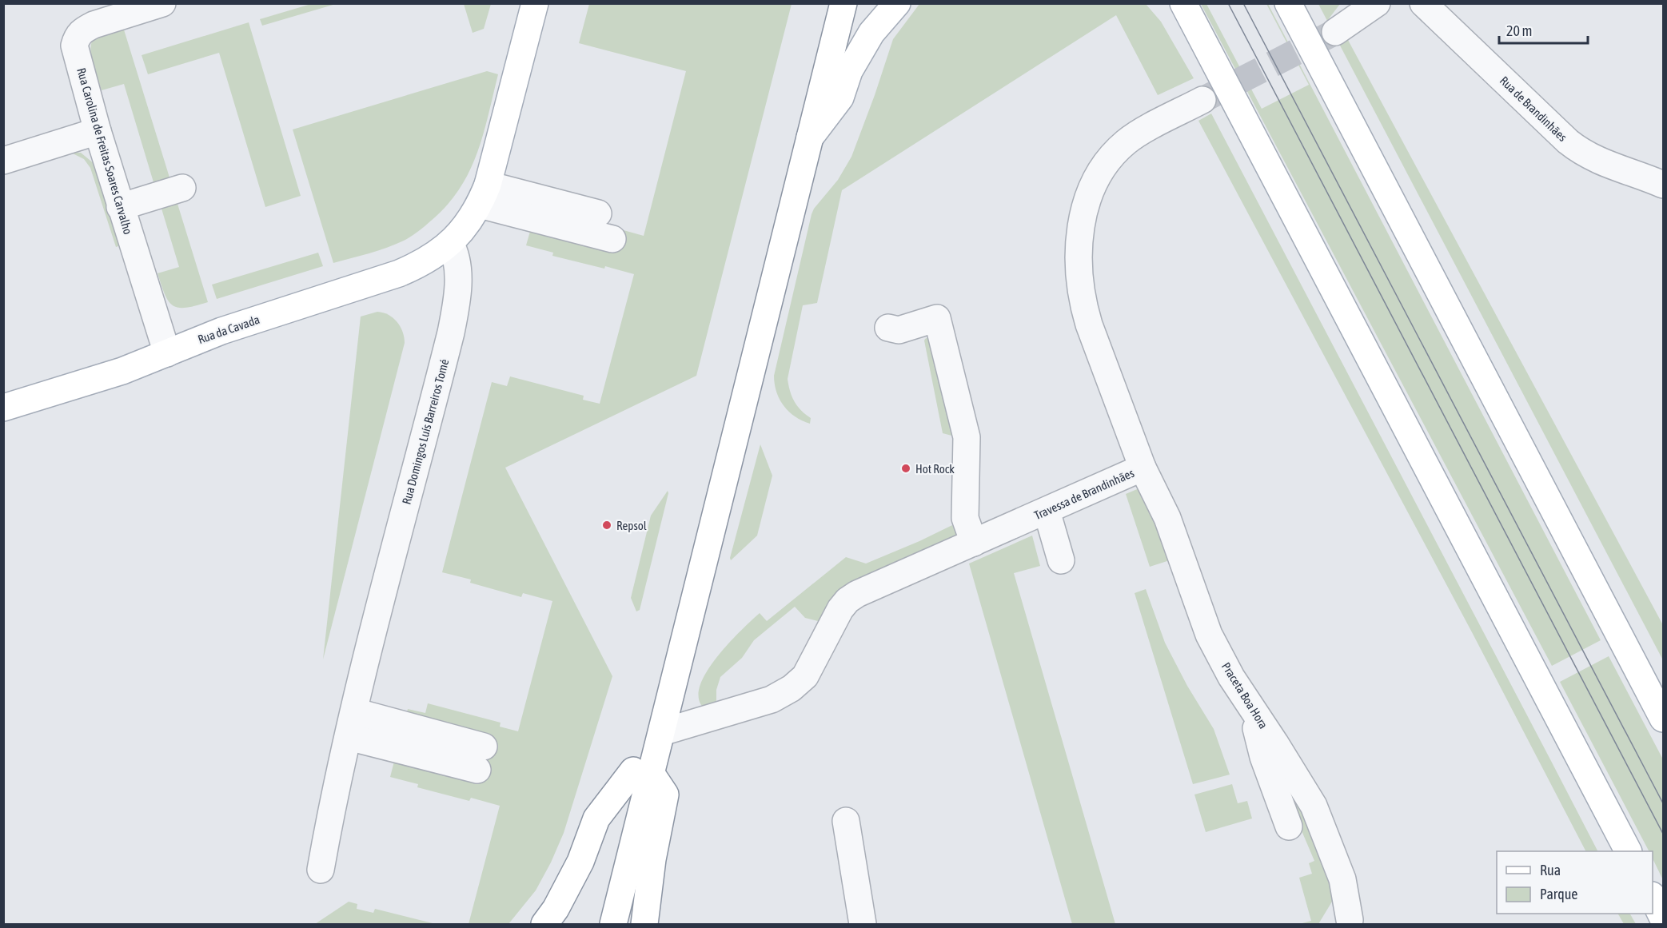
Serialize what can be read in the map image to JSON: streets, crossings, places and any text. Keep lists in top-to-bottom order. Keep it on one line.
{"streets":{"main road":["Rua da Cavada"],"street":["Rua de Brandinhães","Rua Carolina de Freitas Soares Carvalho","Rua Domingos Luís Barreiros Tomé","Travessa de Brandinhães","Praceta Boa Hora"]},"crossings":[["Rua Carolina de Freitas Soares Carvalho","Rua da Cavada"],["Rua da Cavada","Rua Domingos Luís Barreiros Tomé"],["Travessa de Brandinhães","Praceta Boa Hora"]],"places":["Hot Rock","Repsol"],"legend":["Rua","Parque"],"scale_bar":"20 m"}
